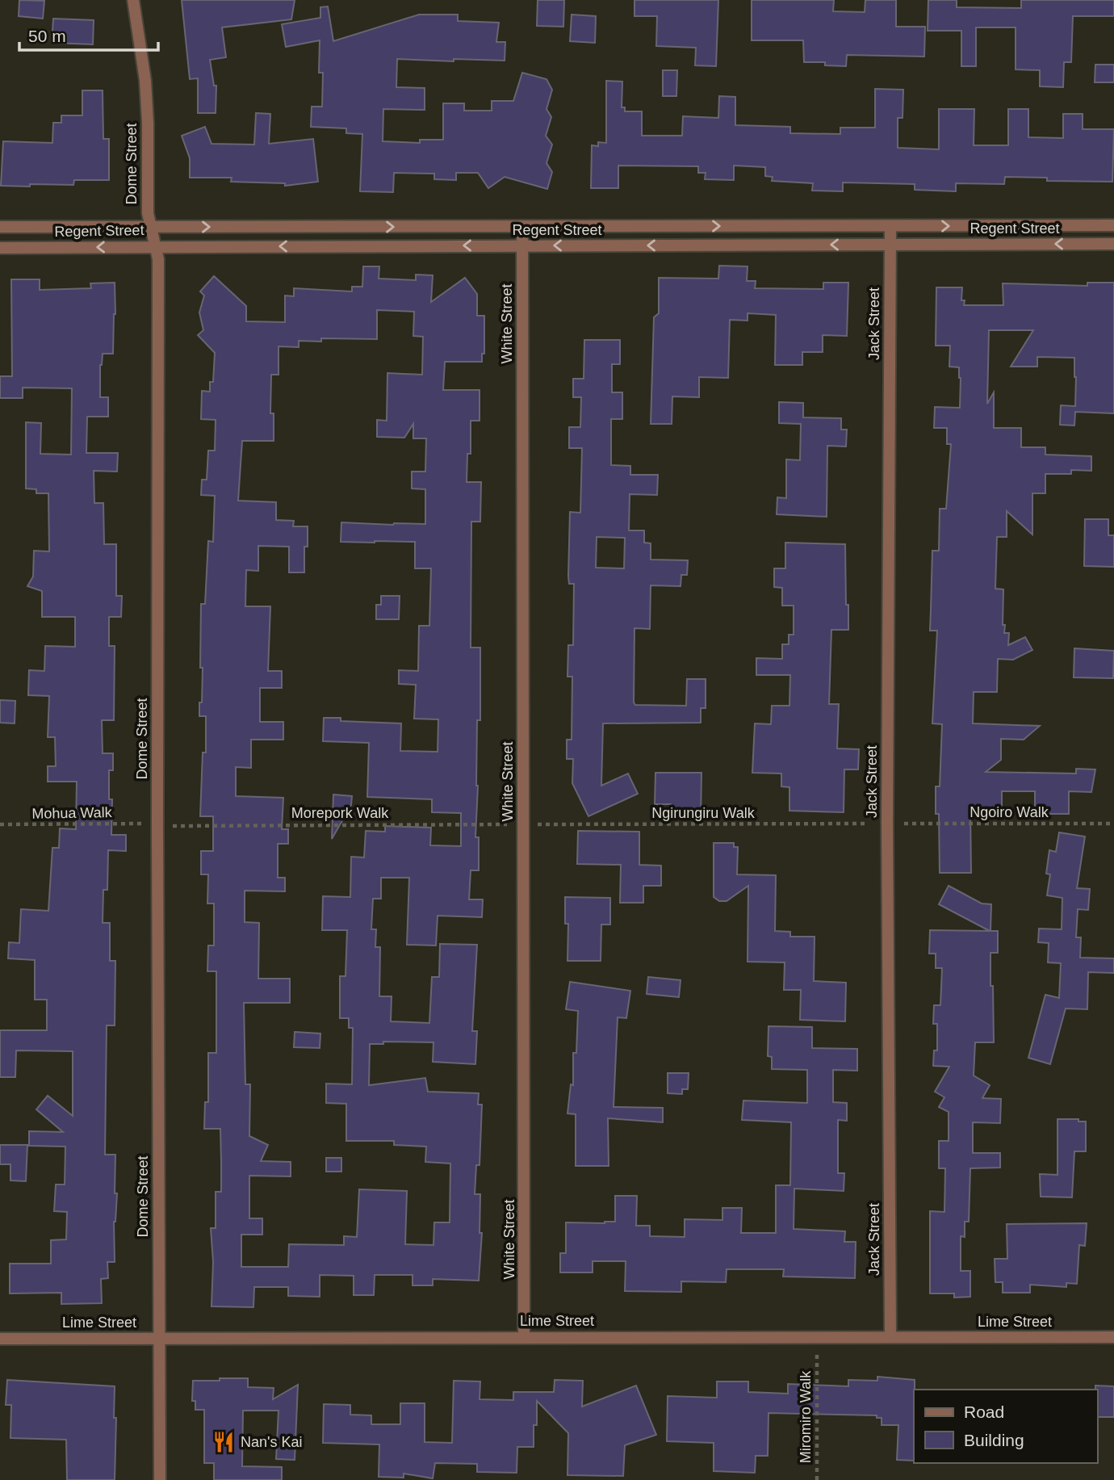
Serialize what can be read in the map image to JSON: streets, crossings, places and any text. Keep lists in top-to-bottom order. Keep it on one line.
{"streets":{"street":["Dome Street","Regent Street","White Street","Jack Street","Lime Street"],"path":["Ngoiro Walk","Mohua Walk","Morepork Walk","Ngirungiru Walk","Miromiro Walk"]},"crossings":[["Dome Street","Regent Street"],["Dome Street","Lime Street"],["Regent Street","White Street"],["Regent Street","Jack Street"],["White Street","Lime Street"],["Jack Street","Lime Street"]],"places":{"restaurant":["Nan's Kai"]},"legend":["Road","Building"],"scale_bar":"50 m"}
